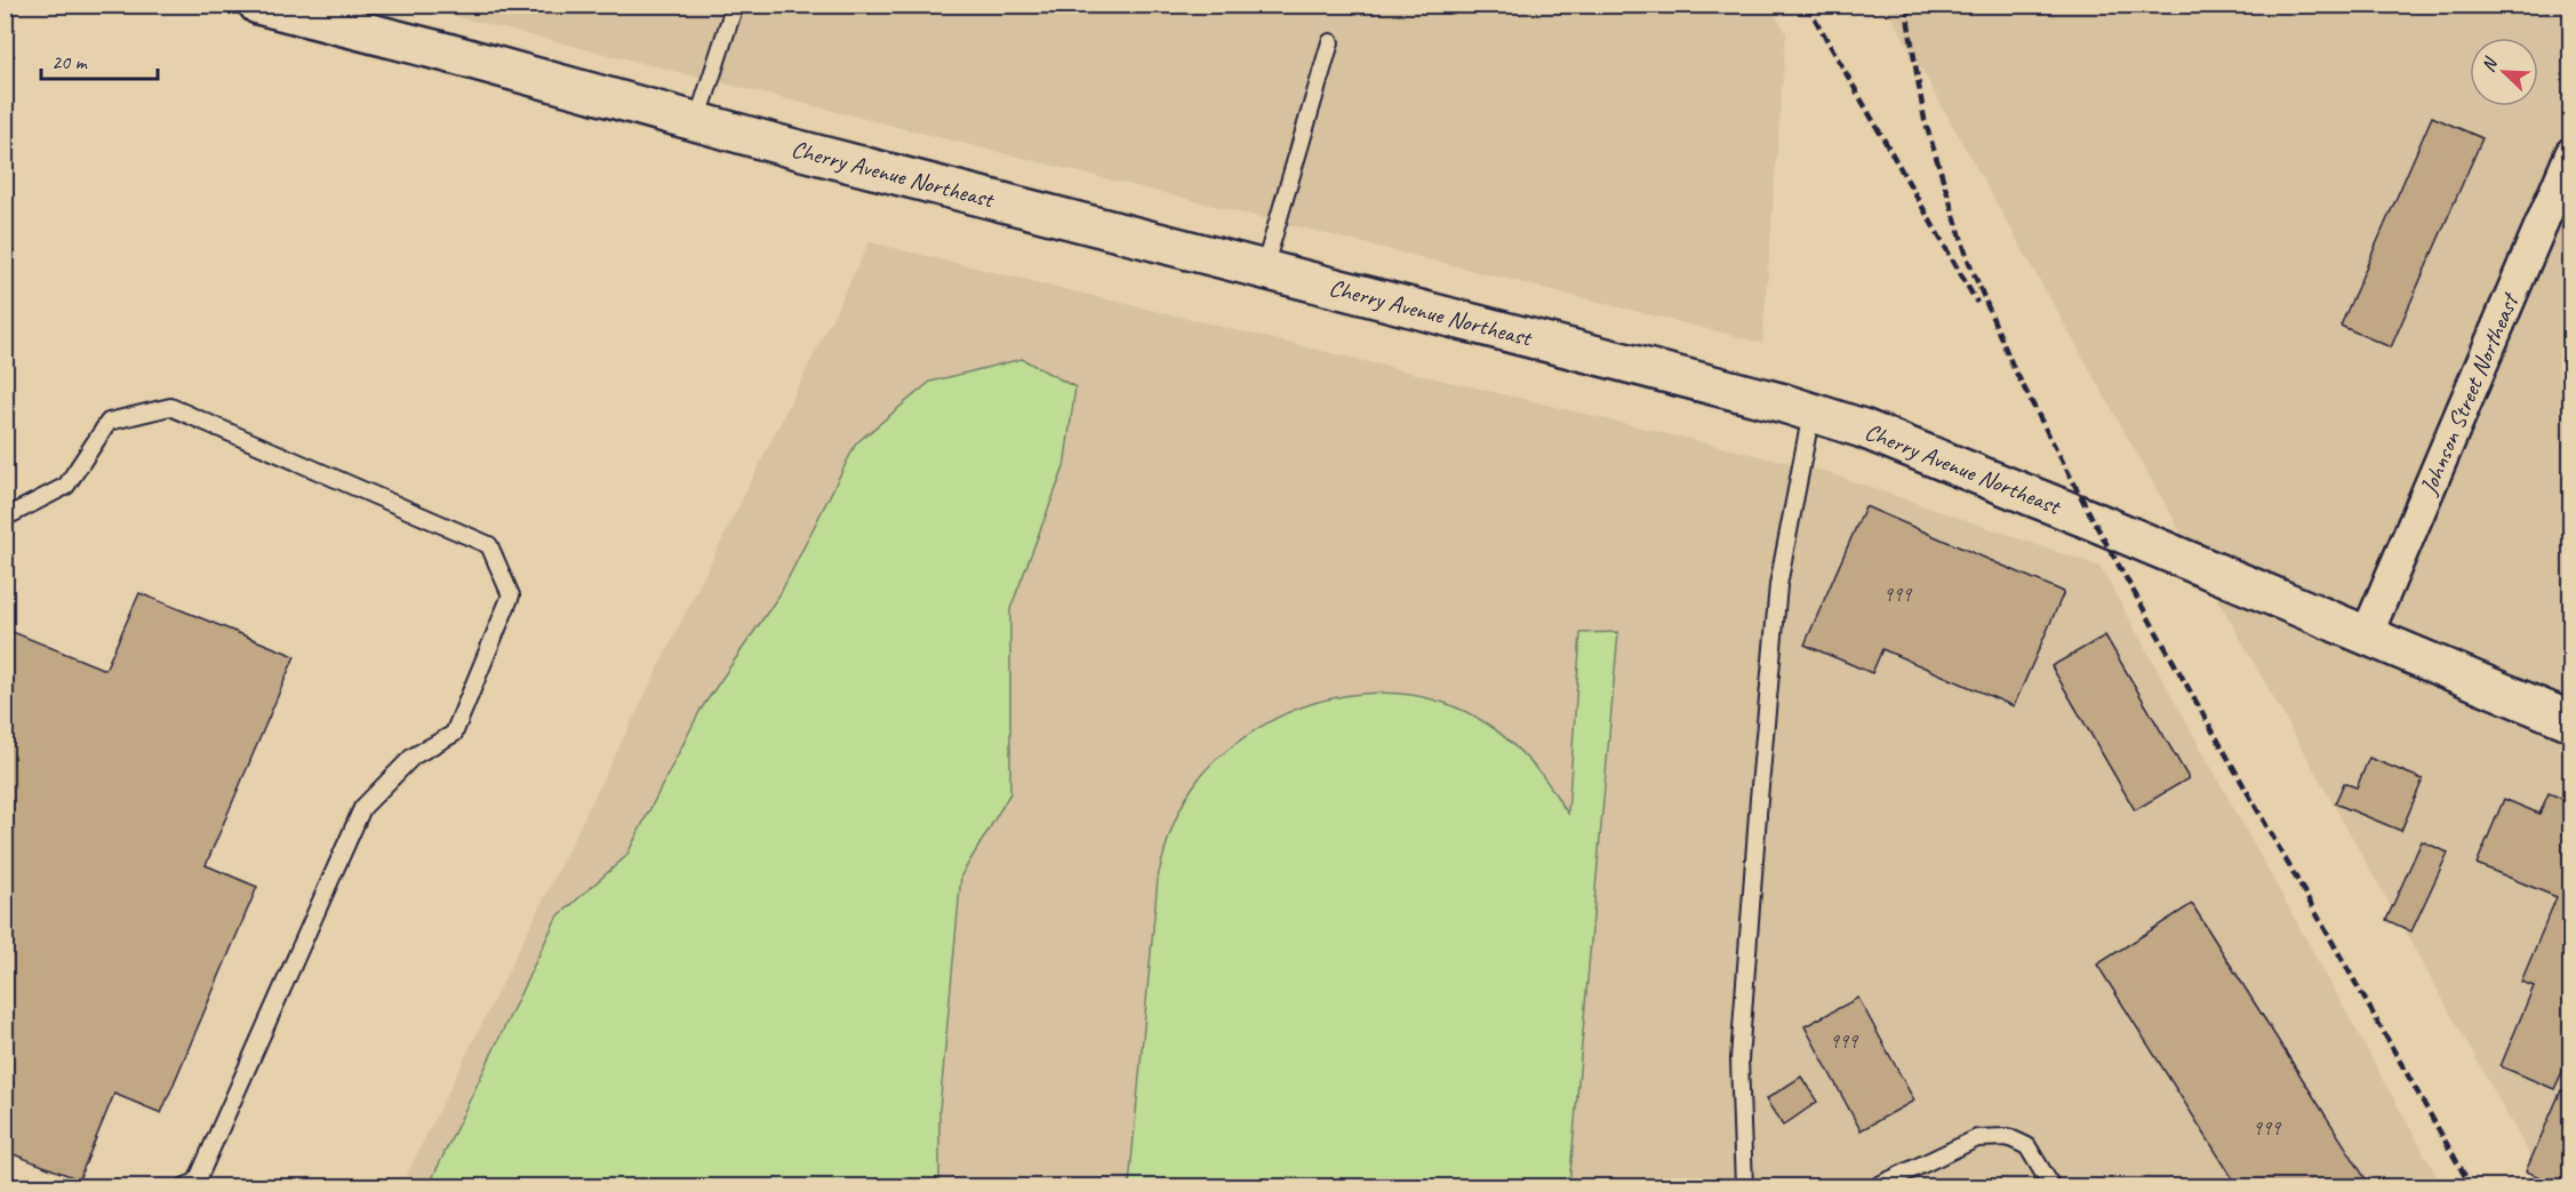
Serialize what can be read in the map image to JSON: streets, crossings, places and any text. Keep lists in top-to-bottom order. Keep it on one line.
{"streets":{"main road":["Cherry Avenue Northeast"],"street":["Johnson Street Northeast"]},"crossings":[["Cherry Avenue Northeast","Johnson Street Northeast"]],"house_numbers":["999","999","999"],"scale_bar":"20 m","north":"top left"}
